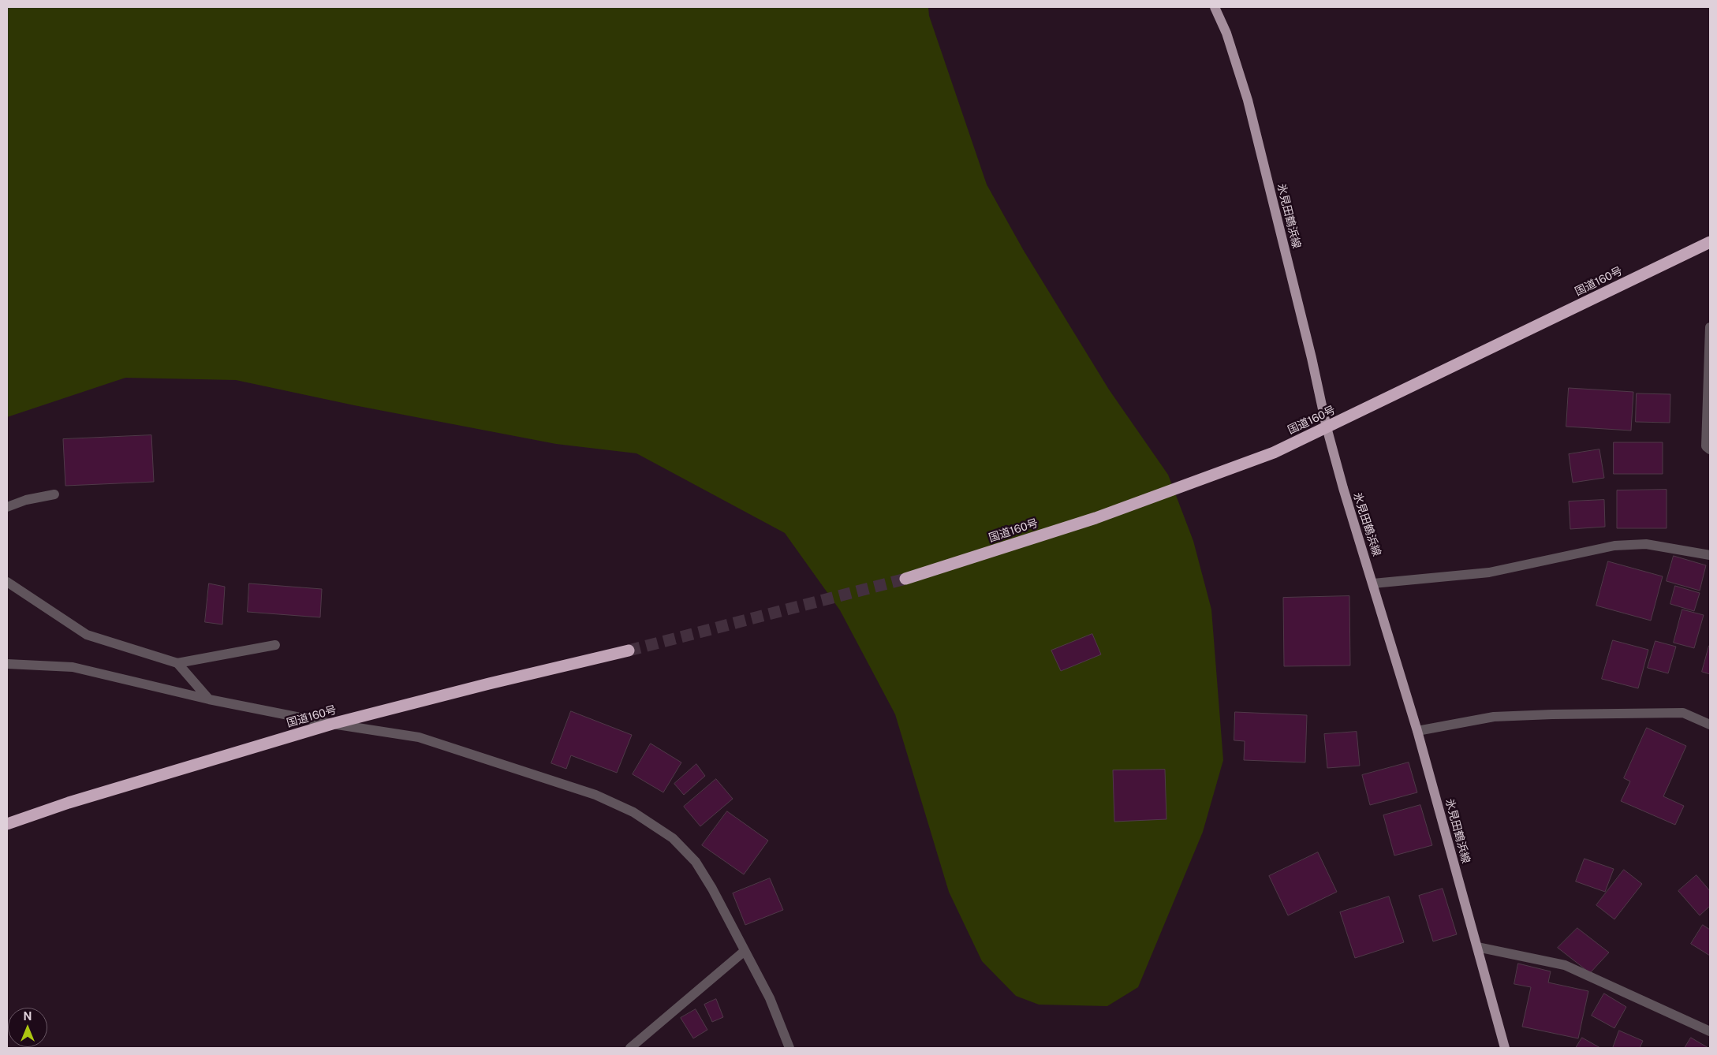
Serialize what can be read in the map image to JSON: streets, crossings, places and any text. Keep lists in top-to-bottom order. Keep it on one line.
{"streets":{"highway":["国道160号"],"main road":["氷見田鶴浜線"]},"crossings":[["氷見田鶴浜線","国道160号"]],"north":"top"}
